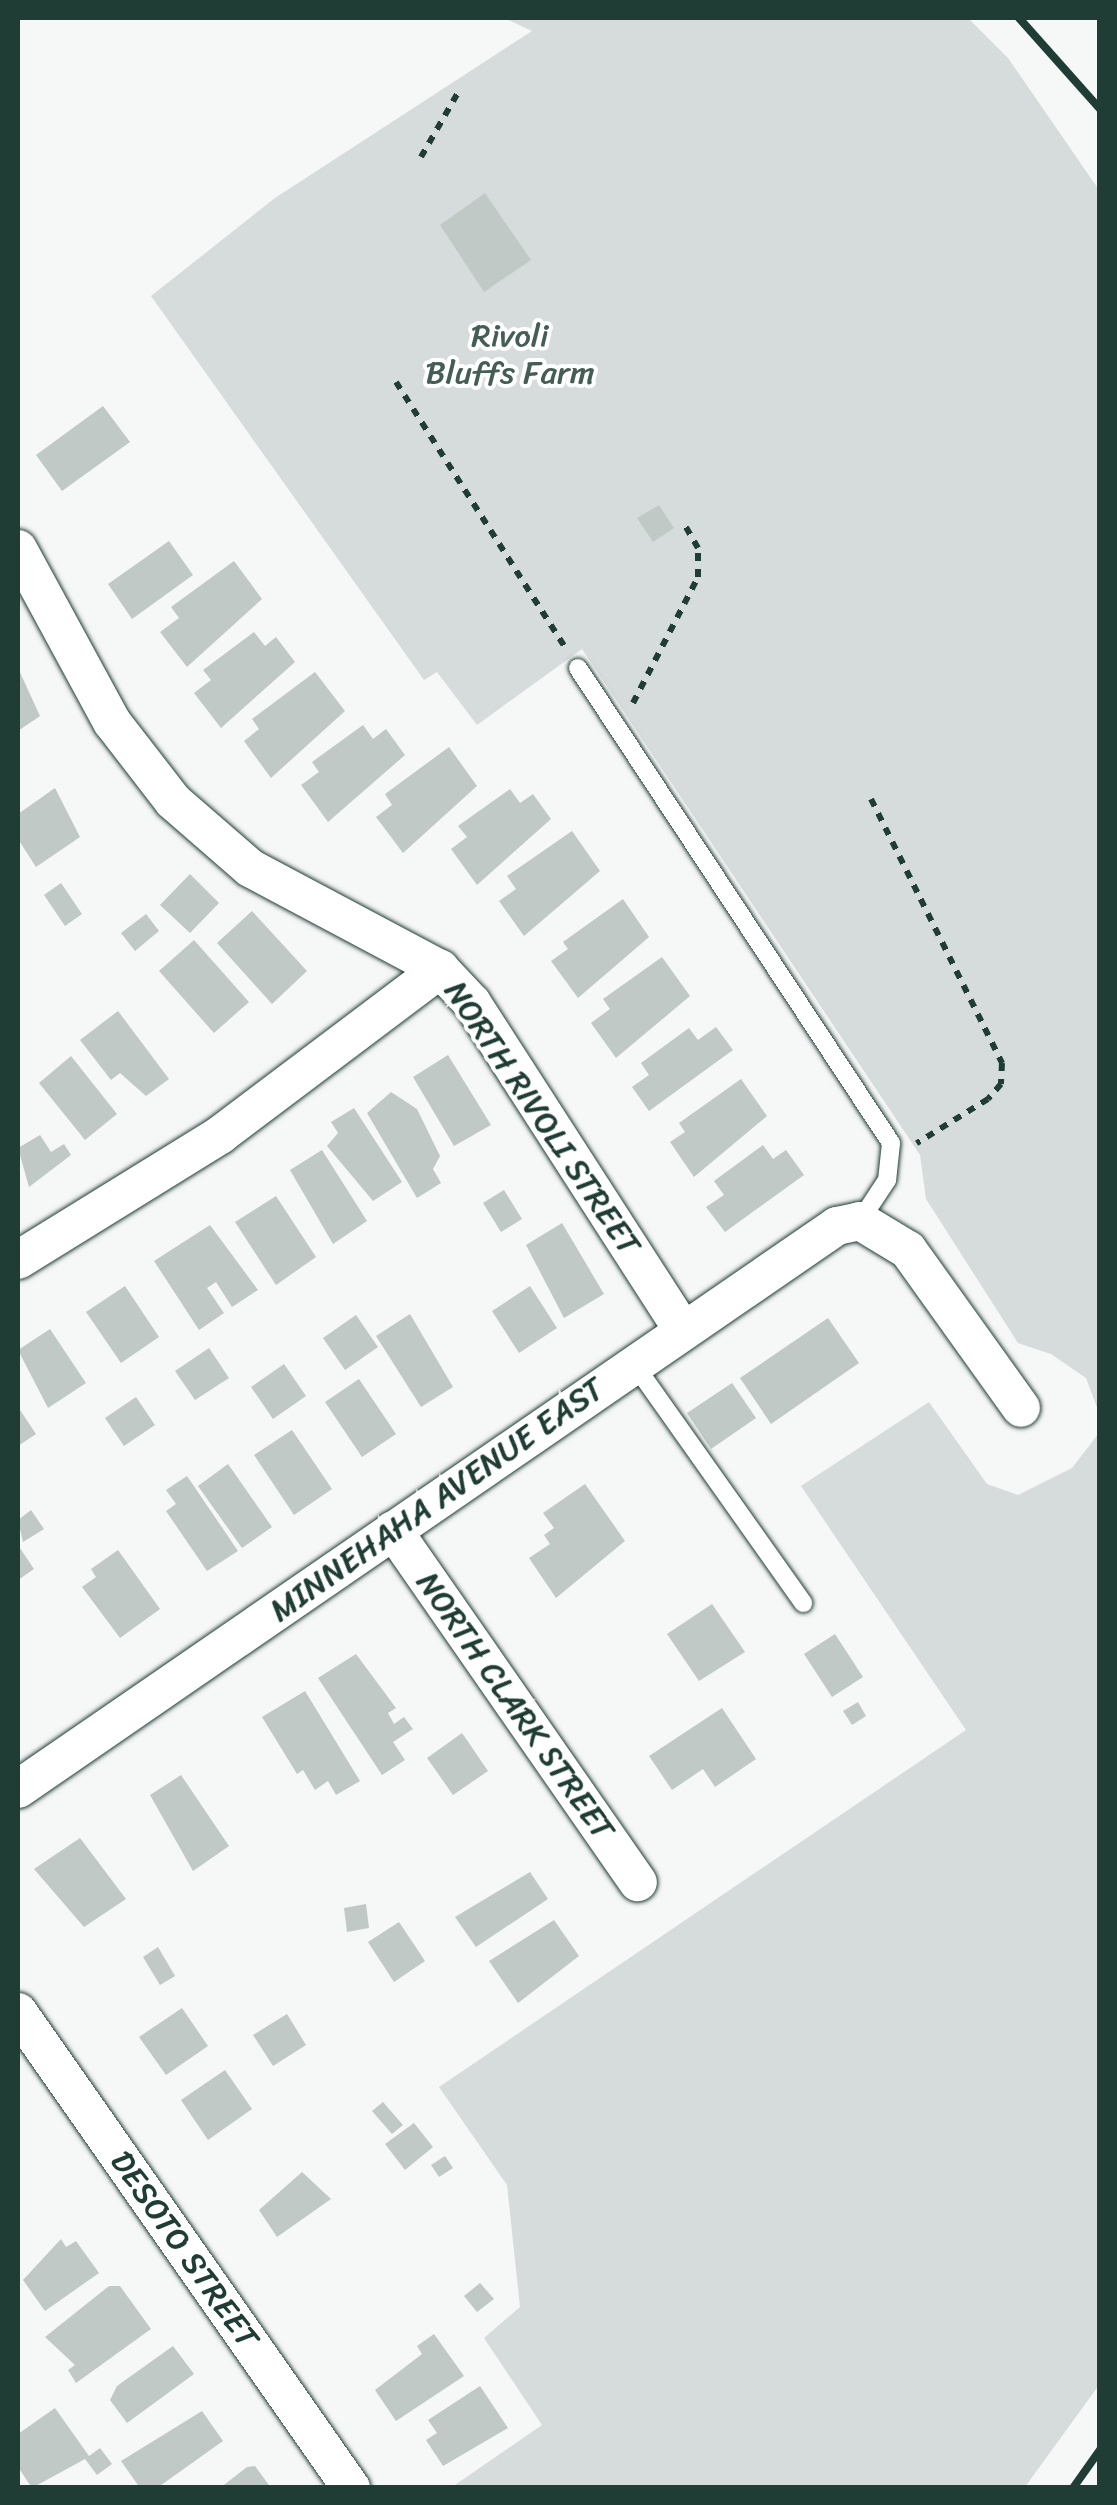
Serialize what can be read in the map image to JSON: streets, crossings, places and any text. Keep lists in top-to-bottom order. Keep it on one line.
{"streets":{"street":["NORTH RIVOLI STREET","MINNEHAHA AVENUE EAST","NORTH CLARK STREET","DESOTO STREET"]},"crossings":[["NORTH RIVOLI STREET","MINNEHAHA AVENUE EAST"],["MINNEHAHA AVENUE EAST","NORTH CLARK STREET"]],"parks":["Rivoli Bluffs Farm"]}
